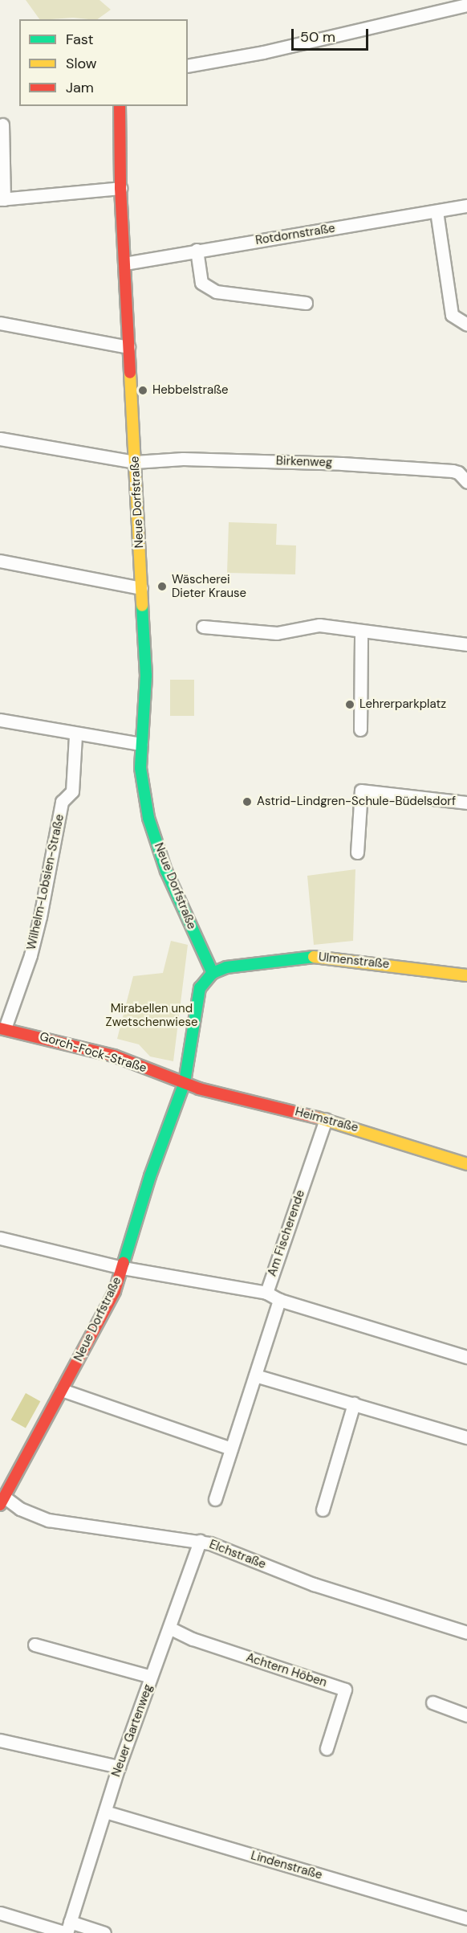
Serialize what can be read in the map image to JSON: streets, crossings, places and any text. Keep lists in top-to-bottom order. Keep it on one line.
{"streets":{"street":["Rotdornstraße","Birkenweg","Neue Dorfstraße","Wilhelm-Lobsien-Straße","Ulmenstraße","Gorch-Fock-Straße","Heimstraße","Am Fischerende","Elchstraße","Achtern Höben","Neuer Gartenweg","Lindenstraße"]},"crossings":[["Rotdornstraße","Neue Dorfstraße"],["Birkenweg","Neue Dorfstraße"],["Neue Dorfstraße","Ulmenstraße"],["Neue Dorfstraße","Gorch-Fock-Straße"],["Neue Dorfstraße","Heimstraße"],["Neue Dorfstraße","Am Fischerende"],["Neue Dorfstraße","Elchstraße"],["Wilhelm-Lobsien-Straße","Gorch-Fock-Straße"],["Gorch-Fock-Straße","Heimstraße"],["Heimstraße","Am Fischerende"],["Elchstraße","Neuer Gartenweg"],["Achtern Höben","Neuer Gartenweg"],["Neuer Gartenweg","Lindenstraße"]],"parks":["Mirabellen und Zwetschenwiese"],"places":["Hebbelstraße","Wäscherei Dieter Krause","Lehrerparkplatz","Astrid-Lindgren-Schule-Büdelsdorf"],"legend":["Fast","Slow","Jam"],"scale_bar":"50 m"}
